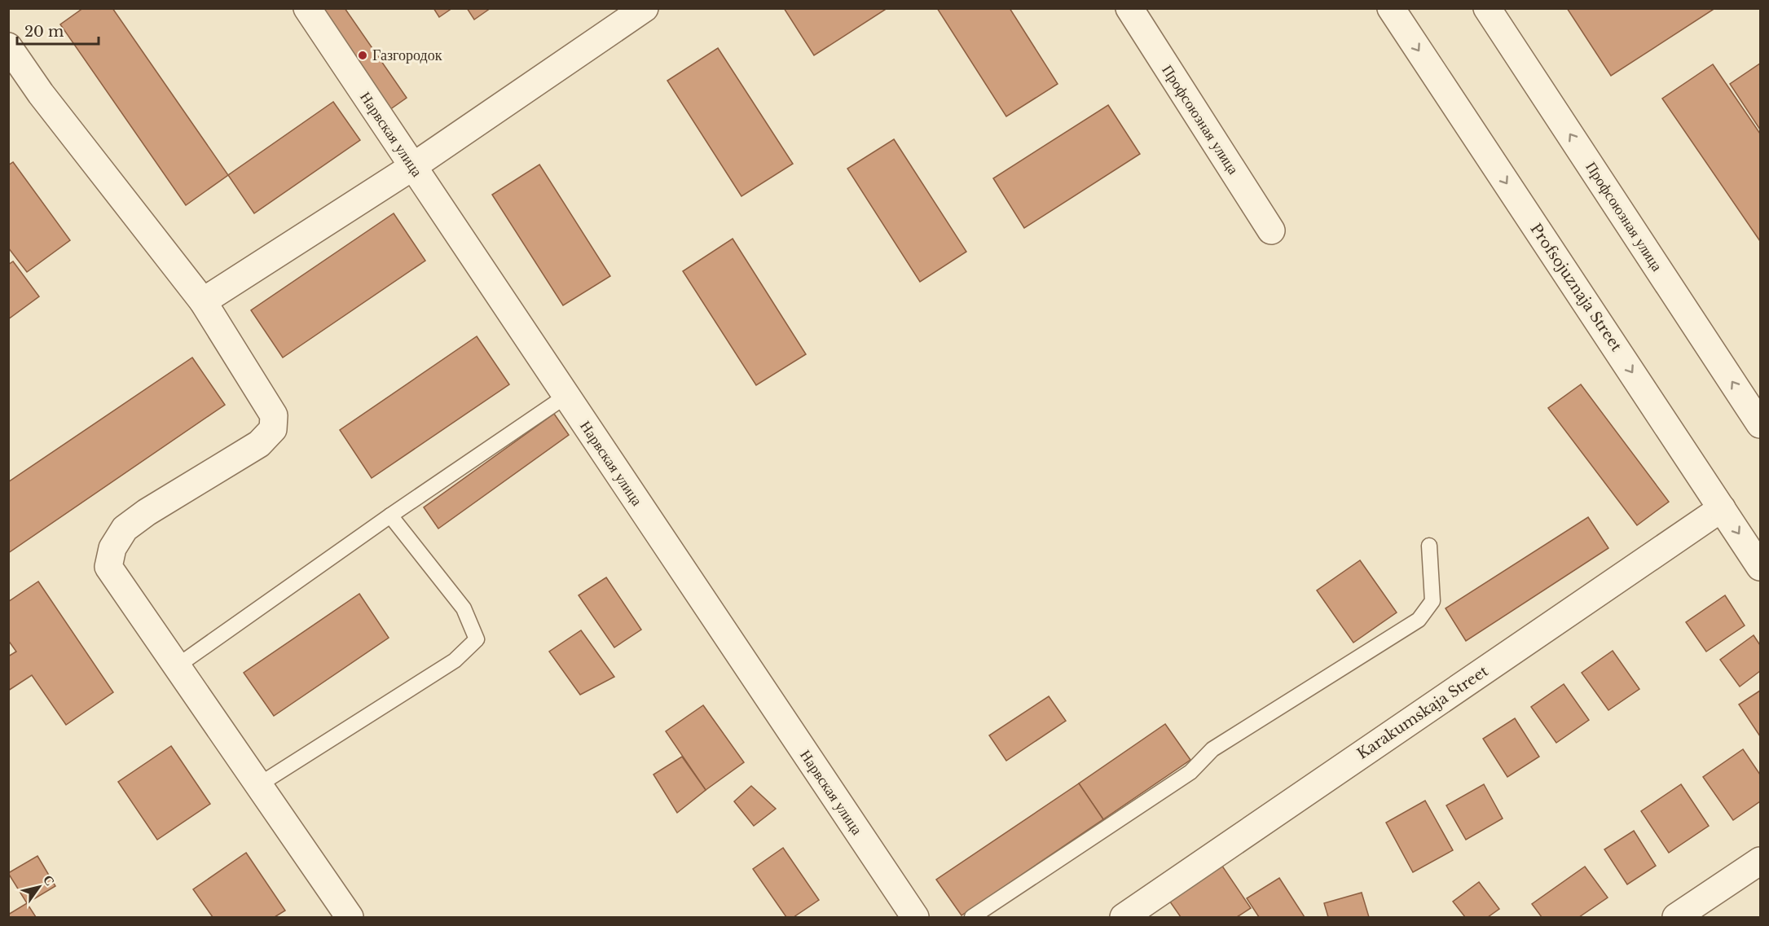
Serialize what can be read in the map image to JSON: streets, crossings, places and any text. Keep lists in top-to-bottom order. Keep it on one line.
{"streets":{"street":["Профсоюзная улица","Нарвская улица","Profsojuznaja Street","Karakumskaja Street"]},"crossings":[["Profsojuznaja Street","Karakumskaja Street"]],"one_way":["Профсоюзная улица","Profsojuznaja Street"],"places":["Газгородок"],"scale_bar":"20 m","north":"top right"}
